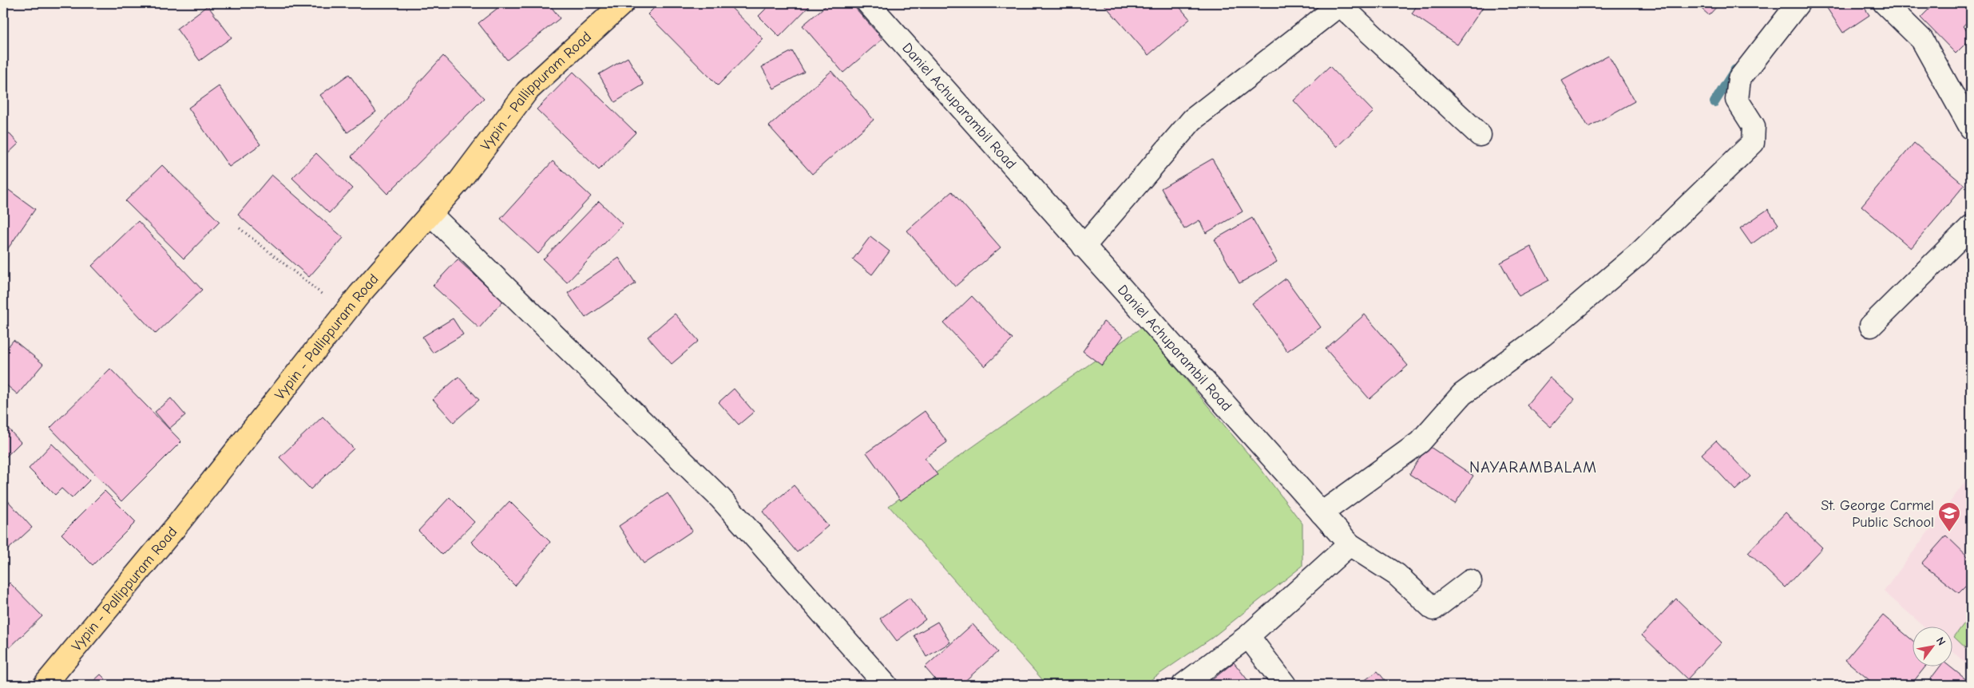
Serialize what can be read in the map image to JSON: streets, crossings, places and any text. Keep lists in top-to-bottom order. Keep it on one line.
{"streets":{"main road":["Vypin - Pallippuram Road"],"street":["Daniel Achuparambil Road"]},"districts":["NAYARAMBALAM"],"places":{"school or university":["St. George Carmel Public School"]},"north":"top right"}
